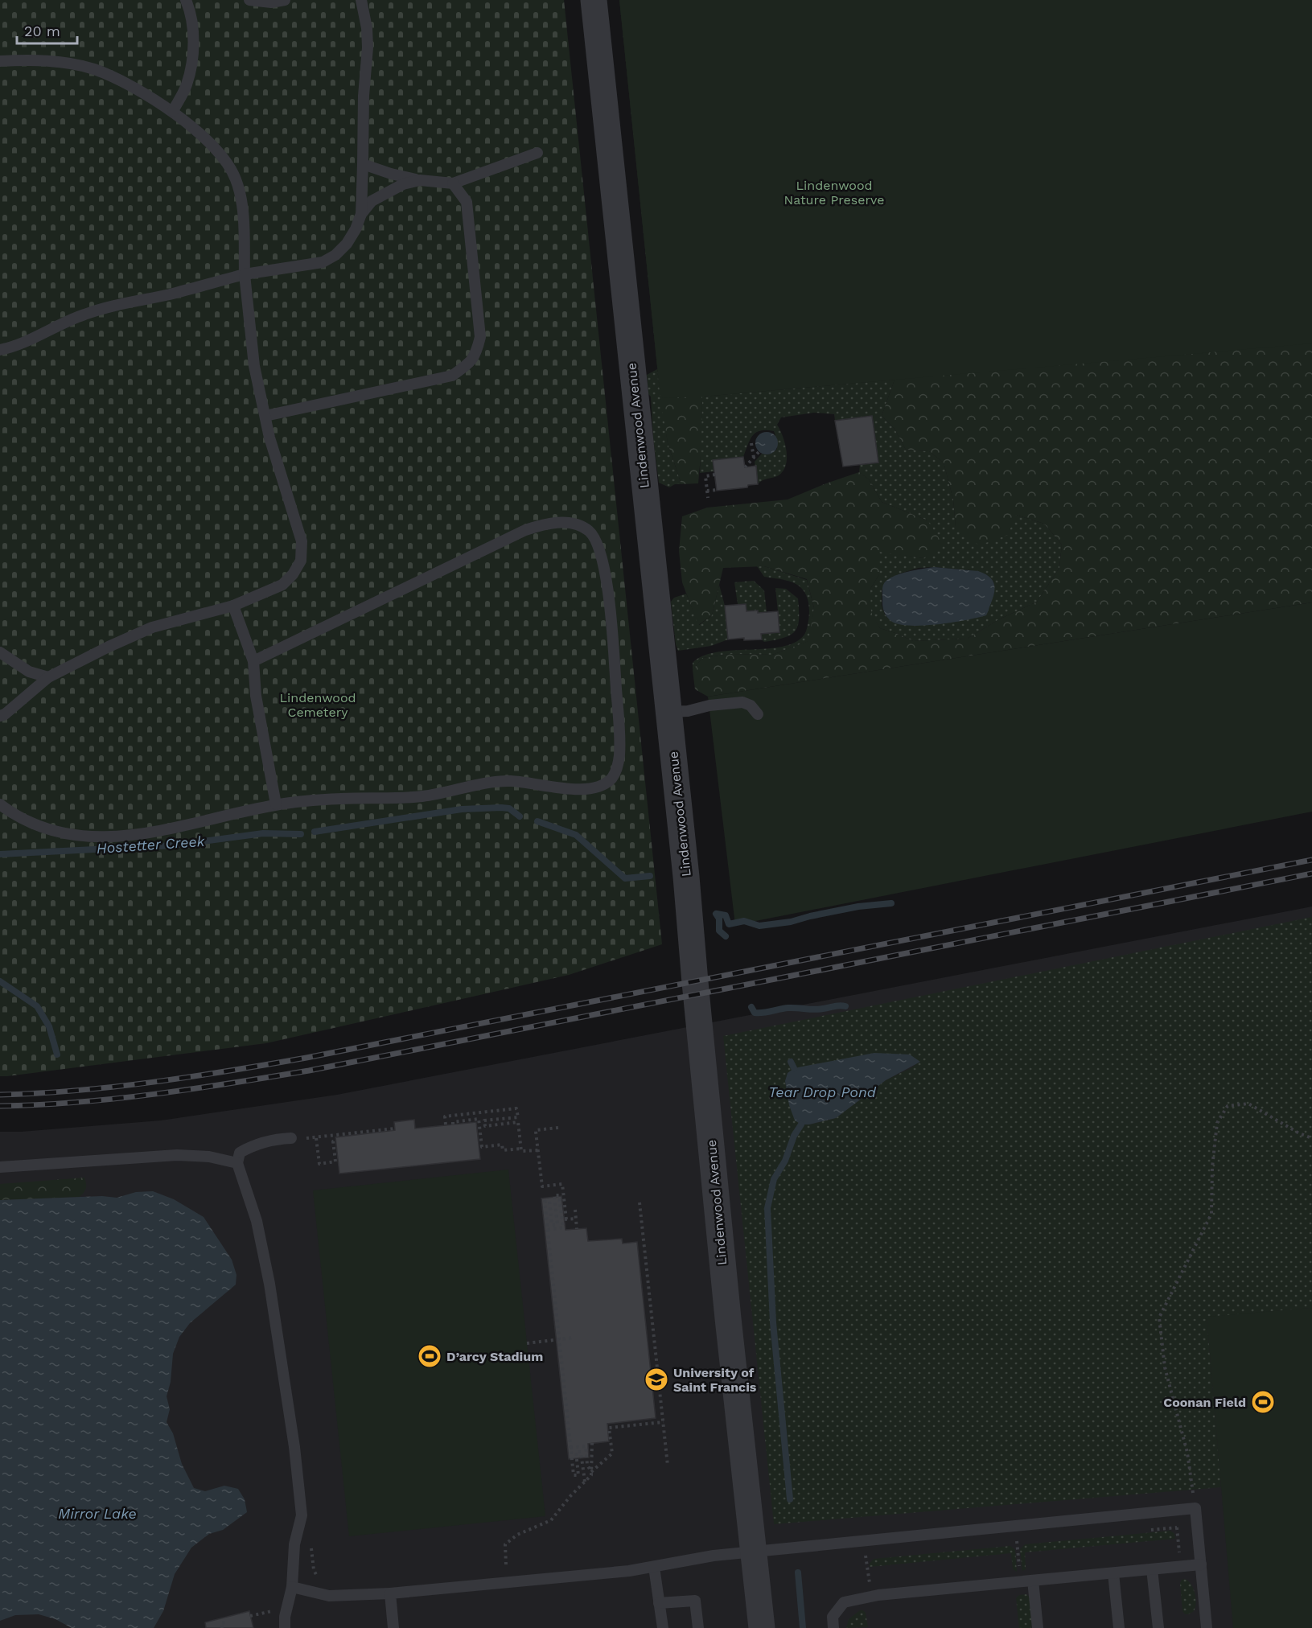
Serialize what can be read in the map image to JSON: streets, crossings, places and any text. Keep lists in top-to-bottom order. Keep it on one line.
{"streets":{"street":["Lindenwood Avenue"]},"water":["Hostetter Creek","Tear Drop Pond","Mirror Lake"],"parks":["Lindenwood Nature Preserve","Lindenwood Cemetery"],"places":{"sports":["D’arcy Stadium","Coonan Field"],"school or university":["University of Saint Francis"]},"scale_bar":"20 m"}
